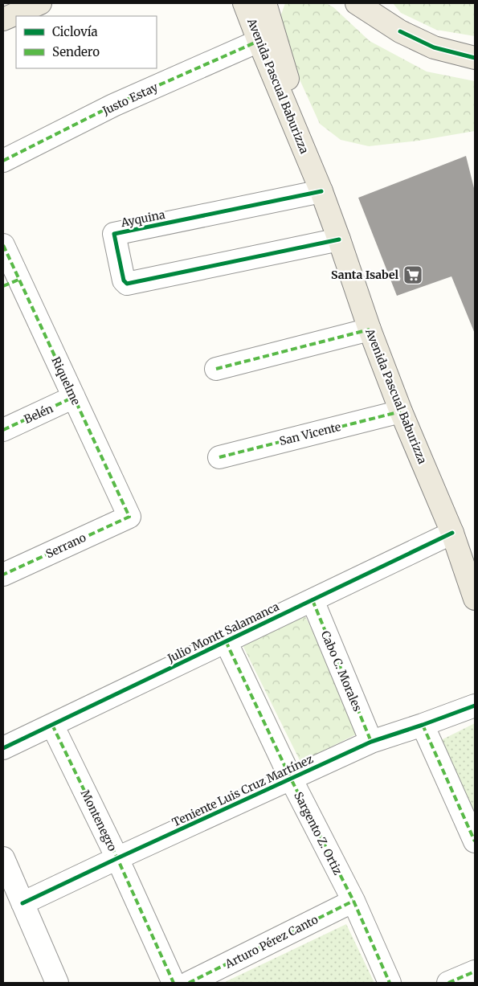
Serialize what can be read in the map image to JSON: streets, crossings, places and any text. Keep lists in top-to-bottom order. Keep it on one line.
{"streets":{"main road":["Avenida Pascual Baburizza"],"street":["Justo Estay","Ayquina","Riquelme","Belén","San Vicente","Serrano","Julio Montt Salamanca","Cabo C. Morales","Teniente Luis Cruz Martínez","Montenegro","Sargento Z. Ortiz","Arturo Pérez Canto"]},"crossings":[["Avenida Pascual Baburizza","Justo Estay"],["Avenida Pascual Baburizza","Ayquina"],["Avenida Pascual Baburizza","San Vicente"],["Avenida Pascual Baburizza","Julio Montt Salamanca"],["Riquelme","Belén"],["Riquelme","Serrano"],["Julio Montt Salamanca","Cabo C. Morales"],["Julio Montt Salamanca","Montenegro"],["Julio Montt Salamanca","Sargento Z. Ortiz"],["Cabo C. Morales","Teniente Luis Cruz Martínez"],["Teniente Luis Cruz Martínez","Montenegro"],["Teniente Luis Cruz Martínez","Sargento Z. Ortiz"],["Sargento Z. Ortiz","Arturo Pérez Canto"]],"places":{"supermarket":["Santa Isabel"]},"legend":["Ciclovía","Sendero"]}
